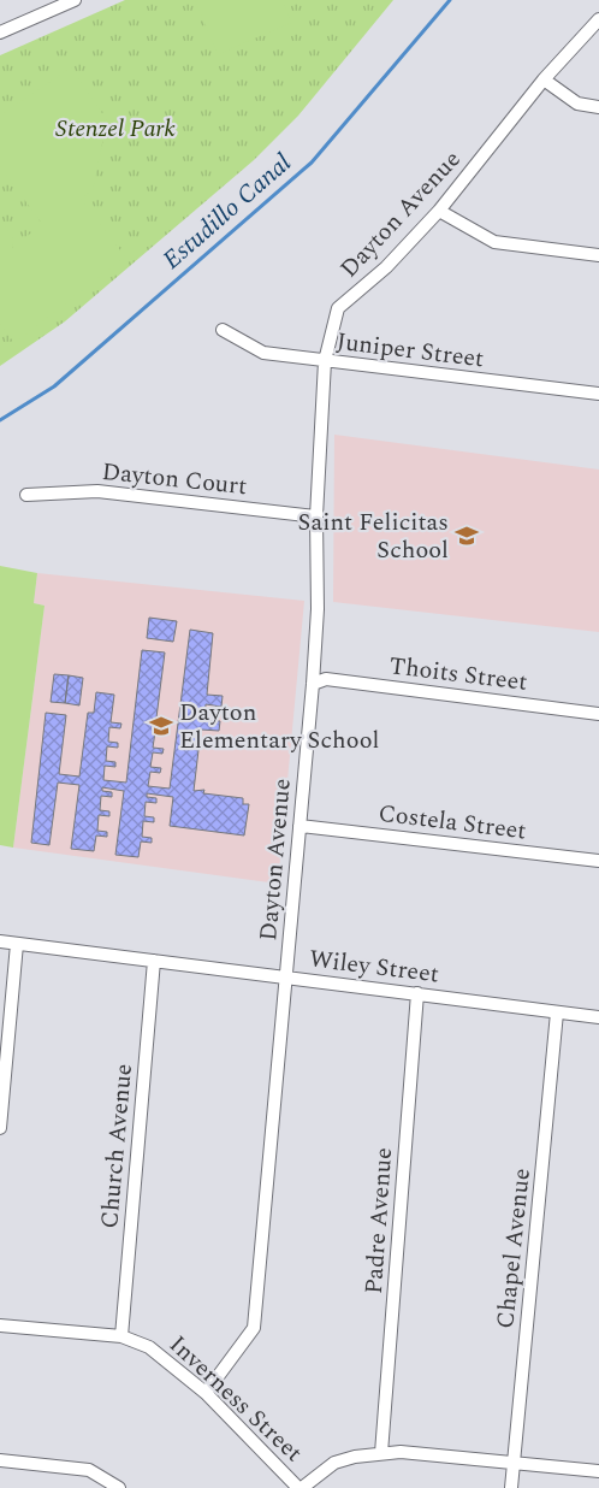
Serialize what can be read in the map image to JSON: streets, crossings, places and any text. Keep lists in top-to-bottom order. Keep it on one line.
{"streets":{"street":["Dayton Avenue","Juniper Street","Dayton Court","Thoits Street","Costela Street","Wiley Street","Church Avenue","Padre Avenue","Chapel Avenue","Inverness Street"]},"crossings":[["Dayton Avenue","Juniper Street"],["Dayton Avenue","Dayton Court"],["Dayton Avenue","Thoits Street"],["Dayton Avenue","Costela Street"],["Dayton Avenue","Wiley Street"],["Dayton Avenue","Inverness Street"],["Wiley Street","Church Avenue"],["Wiley Street","Padre Avenue"],["Wiley Street","Chapel Avenue"],["Church Avenue","Inverness Street"],["Padre Avenue","Inverness Street"],["Chapel Avenue","Inverness Street"]],"water":["Estudillo Canal"],"parks":["Stenzel Park"],"places":{"school or university":["Saint Felicitas School","Dayton Elementary School"]}}
